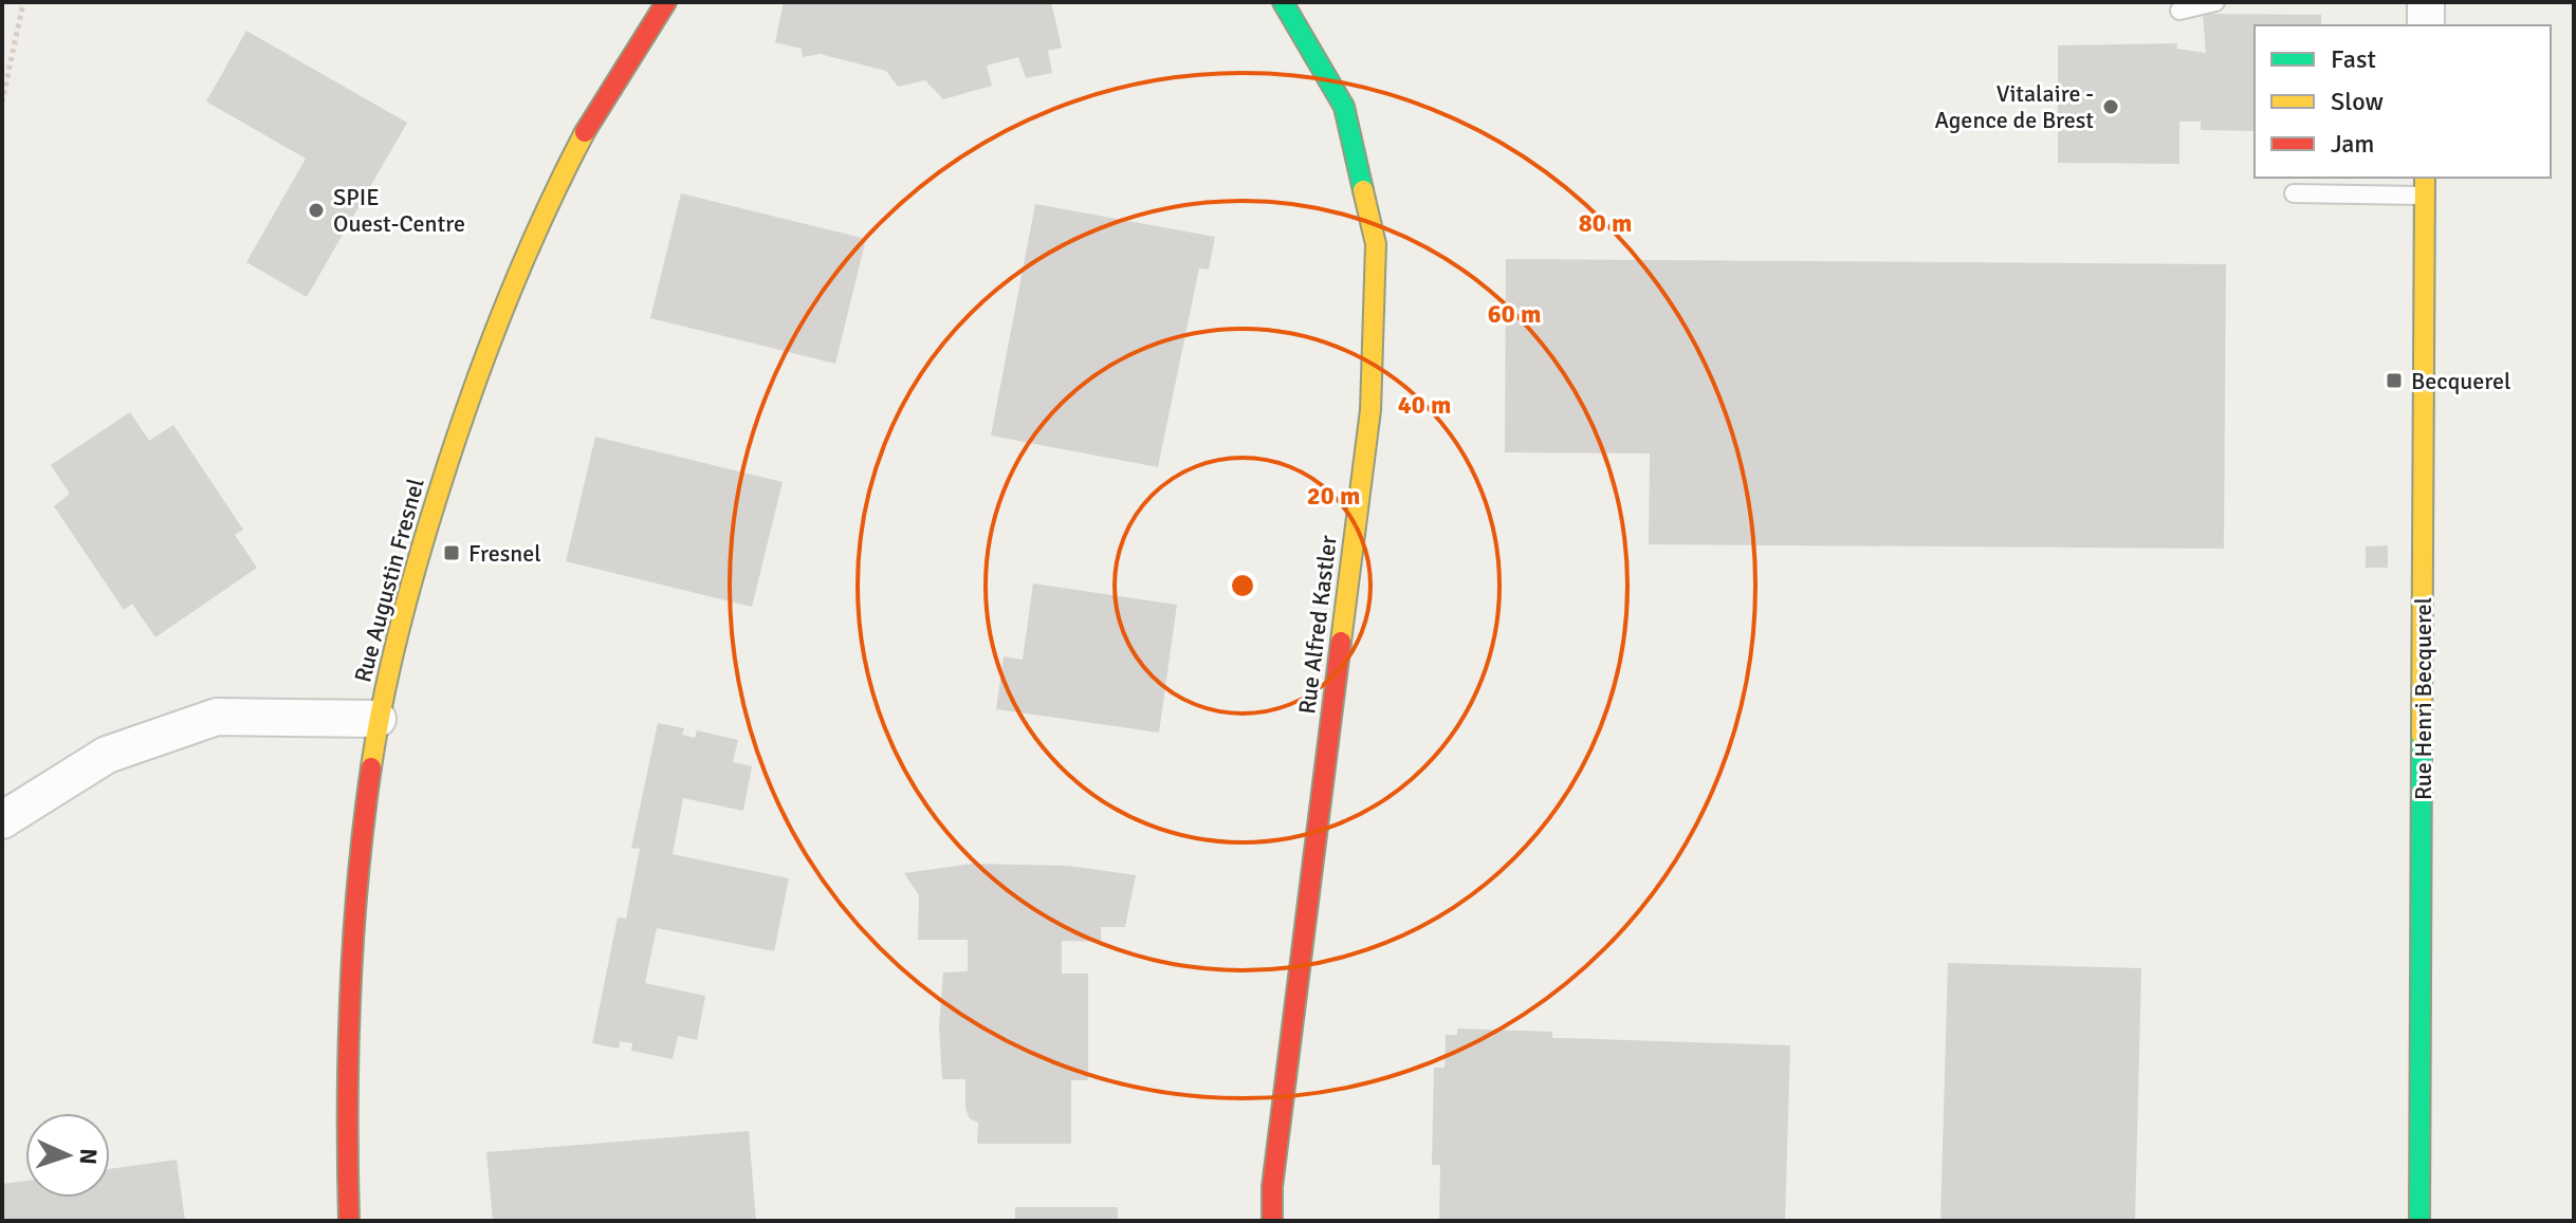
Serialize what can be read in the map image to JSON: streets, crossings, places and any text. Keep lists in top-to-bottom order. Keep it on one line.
{"streets":{"street":["Rue Augustin Fresnel","Rue Alfred Kastler","Rue Henri Becquerel"]},"places":{"other":["Vitalaire - Agence de Brest","SPIE Ouest-Centre"],"transit":["Becquerel","Fresnel"]},"legend":["Fast","Slow","Jam"],"north":"right","rings":["80 m","60 m","40 m","20 m"]}
